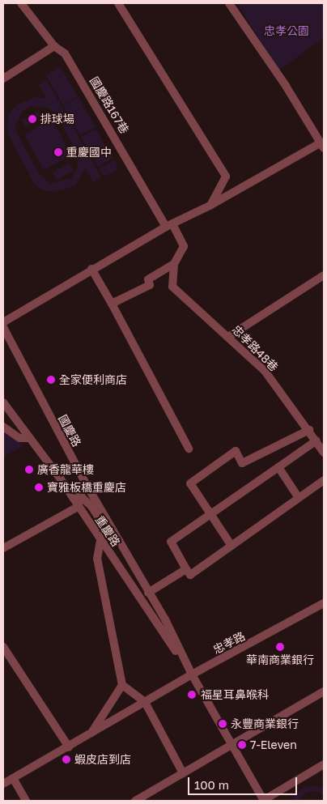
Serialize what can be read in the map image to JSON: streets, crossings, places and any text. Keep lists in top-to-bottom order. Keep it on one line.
{"streets":{"street":["國慶路167巷","忠孝路48巷","國慶路","重慶路","忠孝路"]},"crossings":[["國慶路167巷","忠孝路48巷"],["國慶路","重慶路"],["重慶路","忠孝路"]],"parks":["忠孝公園"],"places":["排球場","重慶國中","全家便利商店","廣香龍華樓","寶雅板橋重慶店","華南商業銀行","福星耳鼻喉科","永豐商業銀行","7-Eleven","蝦皮店到店"],"scale_bar":"100 m"}
